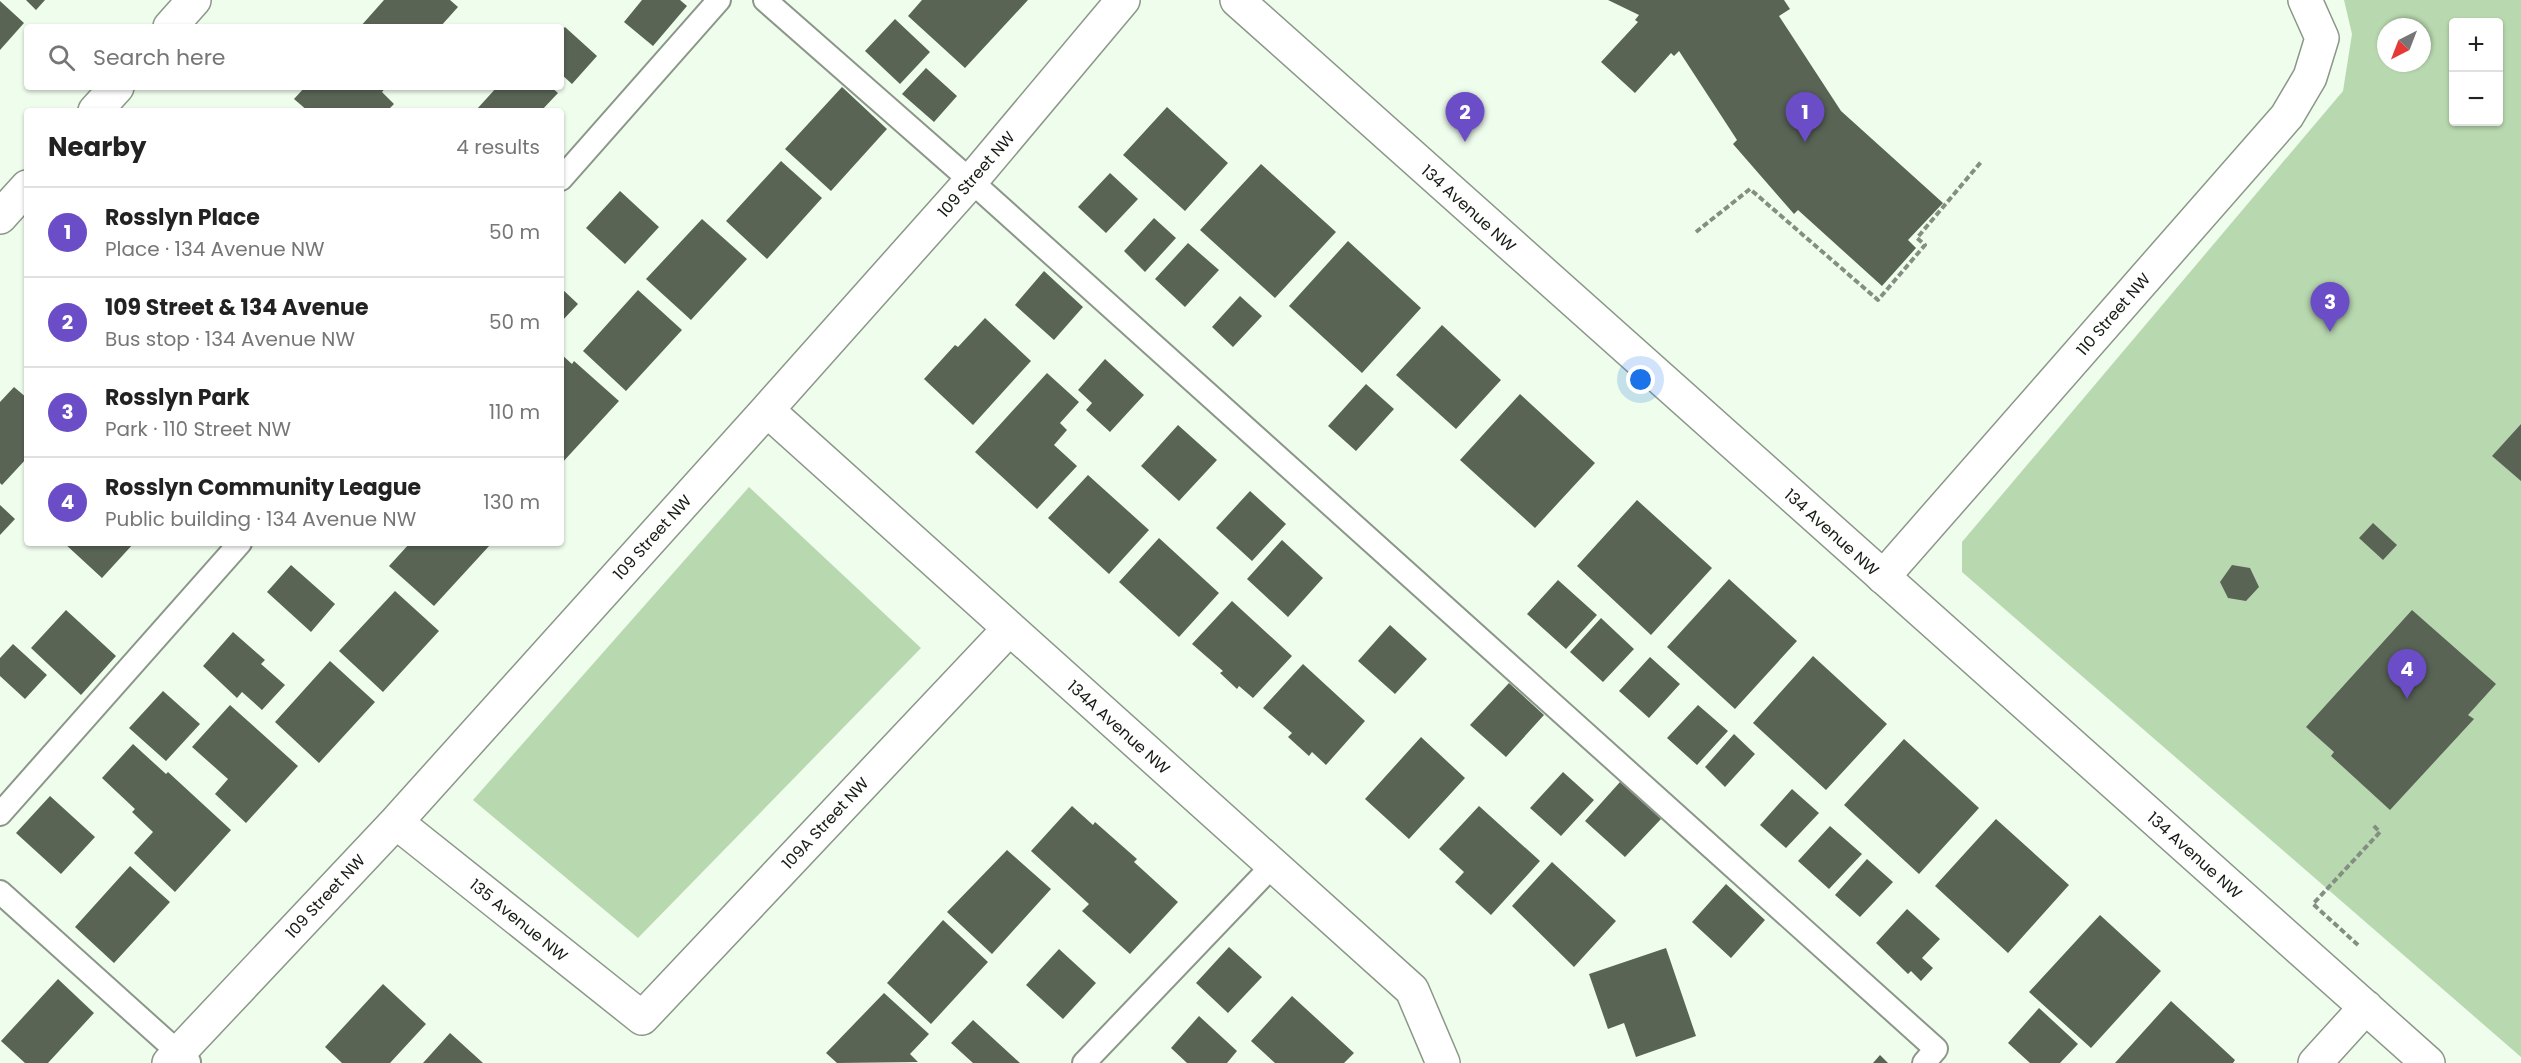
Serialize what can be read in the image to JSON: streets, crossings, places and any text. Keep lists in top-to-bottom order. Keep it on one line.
{"streets":{"street":["109 Street NW","134 Avenue NW","110 Street NW","134A Avenue NW","109A Street NW","135 Avenue NW"]},"crossings":[["109 Street NW","134A Avenue NW"],["109 Street NW","135 Avenue NW"],["134 Avenue NW","110 Street NW"],["134A Avenue NW","109A Street NW"],["109A Street NW","135 Avenue NW"]],"north":"bottom left","page":{"map_buttons":["+","−"],"search":"Search here","pins":["1","2","3","4"],"heading":["Nearby","4 results"],"list":[{"mark":"1","name":"Rosslyn Place","note":"Place · 134 Avenue NW","value":"50 m"},{"mark":"2","name":"109 Street & 134 Avenue","note":"Bus stop · 134 Avenue NW","value":"50 m"},{"mark":"3","name":"Rosslyn Park","note":"Park · 110 Street NW","value":"110 m"},{"mark":"4","name":"Rosslyn Community League","note":"Public building · 134 Avenue NW","value":"130 m"}]}}
